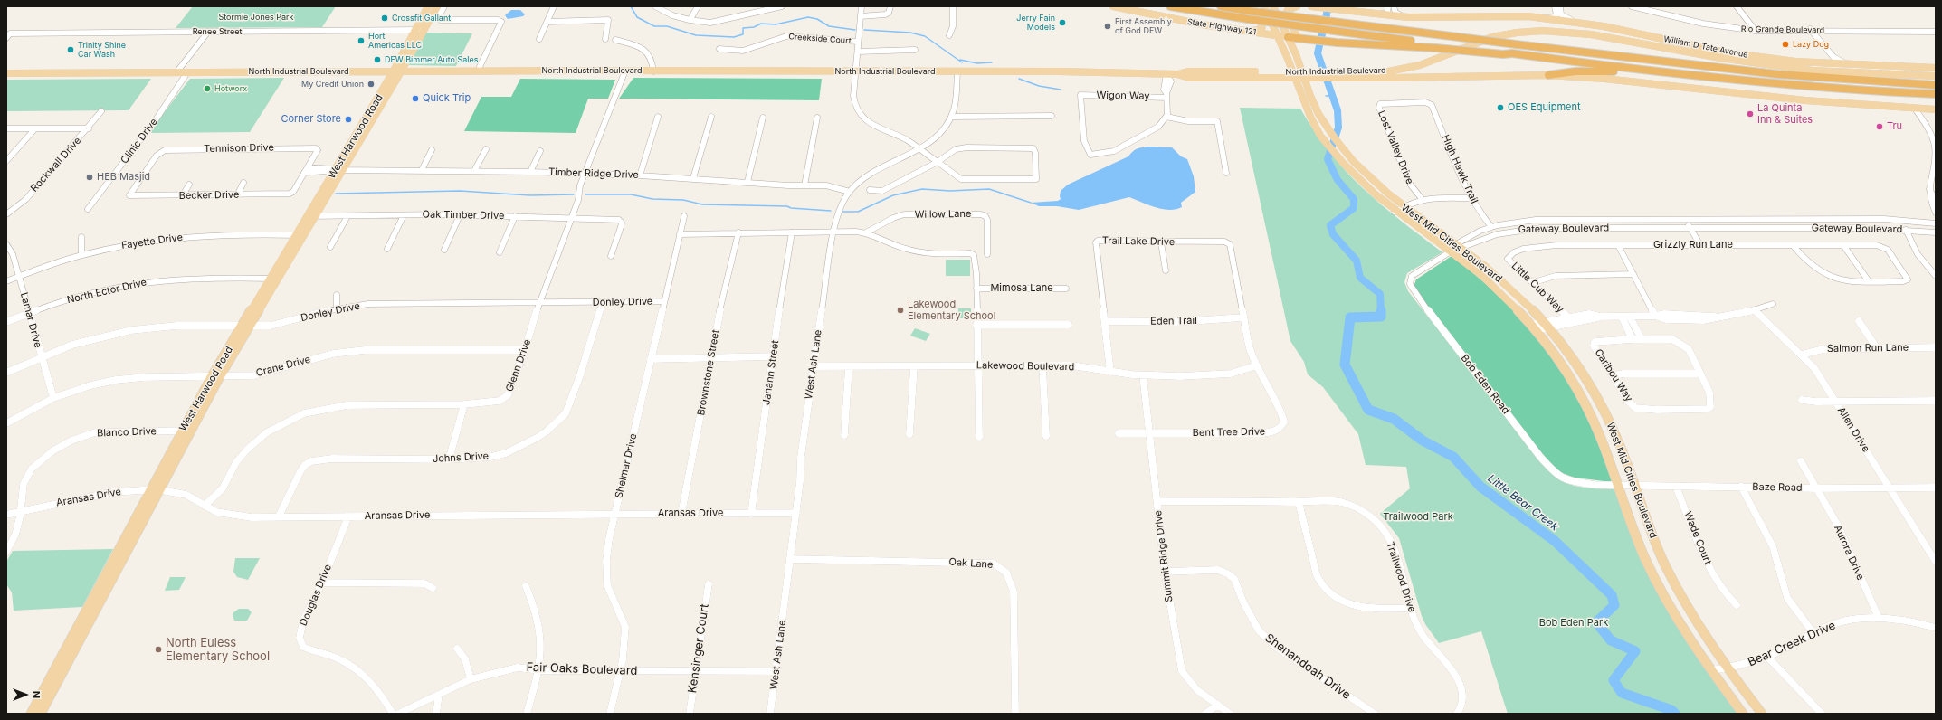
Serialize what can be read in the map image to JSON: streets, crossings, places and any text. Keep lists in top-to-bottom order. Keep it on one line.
{"streets":{"main road":["State Highway 121","William D Tate Avenue","North Industrial Boulevard","West Harwood Road","West Mid Cities Boulevard"],"street":["Rio Grande Boulevard","Renee Street","Creekside Court","Wigon Way","Clinic Drive","Lost Valley Drive","Tennison Drive","Rockwall Drive","High Hawk Trail","Timber Ridge Drive","Becker Drive","Willow Lane","Oak Timber Drive","Gateway Boulevard","Fayette Drive","Trail Lake Drive","Grizzly Run Lane","Little Cub Way","Mimosa Lane","North Ector Drive","Donley Drive","Lamar Drive","Eden Trail","Salmon Run Lane","West Ash Lane","Glenn Drive","Crane Drive","Lakewood Boulevard","Brownstone Street","Janann Street","Caribou Way","Bob Eden Road","Allen Drive","Blanco Drive","Bent Tree Drive","Johns Drive","Shelmar Drive","Baze Road","Aransas Drive","Wade Court","Aurora Drive","Summit Ridge Drive","Oak Lane","Trailwood Drive","Douglas Drive","Bear Creek Drive","Kensinger Court","Shenandoah Drive","Fair Oaks Boulevard"]},"crossings":[["State Highway 121","West Mid Cities Boulevard"],["North Industrial Boulevard","West Harwood Road"],["North Industrial Boulevard","Clinic Drive"],["North Industrial Boulevard","West Mid Cities Boulevard"],["North Industrial Boulevard","West Ash Lane"],["North Industrial Boulevard","Glenn Drive"],["West Harwood Road","Timber Ridge Drive"],["West Harwood Road","Oak Timber Drive"],["West Harwood Road","Fayette Drive"],["West Harwood Road","North Ector Drive"],["West Harwood Road","Donley Drive"],["West Harwood Road","Crane Drive"],["West Harwood Road","Blanco Drive"],["West Harwood Road","Aransas Drive"],["Lost Valley Drive","High Hawk Trail"],["Tennison Drive","Timber Ridge Drive"],["Tennison Drive","Becker Drive"],["High Hawk Trail","Gateway Boulevard"],["Timber Ridge Drive","Becker Drive"],["Timber Ridge Drive","West Ash Lane"],["Timber Ridge Drive","Glenn Drive"],["Oak Timber Drive","Glenn Drive"],["Gateway Boulevard","West Mid Cities Boulevard"],["Gateway Boulevard","Bob Eden Road"],["Fayette Drive","Lamar Drive"],["Trail Lake Drive","Eden Trail"],["Trail Lake Drive","Lakewood Boulevard"],["Trail Lake Drive","Bent Tree Drive"],["West Mid Cities Boulevard","Bob Eden Road"],["West Mid Cities Boulevard","Baze Road"],["West Mid Cities Boulevard","Bear Creek Drive"],["Grizzly Run Lane","Little Cub Way"],["North Ector Drive","Lamar Drive"],["Donley Drive","Lamar Drive"],["Donley Drive","Glenn Drive"],["Donley Drive","Johns Drive"],["Donley Drive","Shelmar Drive"],["Lamar Drive","Crane Drive"],["Eden Trail","Bent Tree Drive"],["Salmon Run Lane","Allen Drive"],["West Ash Lane","Lakewood Boulevard"],["West Ash Lane","Aransas Drive"],["West Ash Lane","Oak Lane"],["West Ash Lane","Fair Oaks Boulevard"],["Glenn Drive","Crane Drive"],["Glenn Drive","Aransas Drive"],["Lakewood Boulevard","Bent Tree Drive"],["Lakewood Boulevard","Summit Ridge Drive"],["Brownstone Street","Aransas Drive"],["Janann Street","Aransas Drive"],["Bob Eden Road","Baze Road"],["Allen Drive","Baze Road"],["Blanco Drive","Aransas Drive"],["Bent Tree Drive","Summit Ridge Drive"],["Johns Drive","Aransas Drive"],["Shelmar Drive","Aransas Drive"],["Shelmar Drive","Fair Oaks Boulevard"],["Baze Road","Wade Court"],["Baze Road","Aurora Drive"],["Aransas Drive","Douglas Drive"],["Aurora Drive","Bear Creek Drive"],["Summit Ridge Drive","Trailwood Drive"],["Summit Ridge Drive","Shenandoah Drive"],["Kensinger Court","Fair Oaks Boulevard"]],"water":["Little Bear Creek"],"parks":["Stormie Jones Park","Trailwood Park","Bob Eden Park"],"places":["Crossfit Gallant","Jerry Fain Models","First Assembly of God DFW","Hort Americas LLC","Lazy Dog","Trinity Shine Car Wash","DFW Bimmer Auto Sales","My Credit Union","Hotworx","Quick Trip","OES Equipment","La Quinta Inn & Suites","Corner Store","Tru","HEB Masjid","Lakewood Elementary School","North Euless Elementary School"],"north":"right"}
